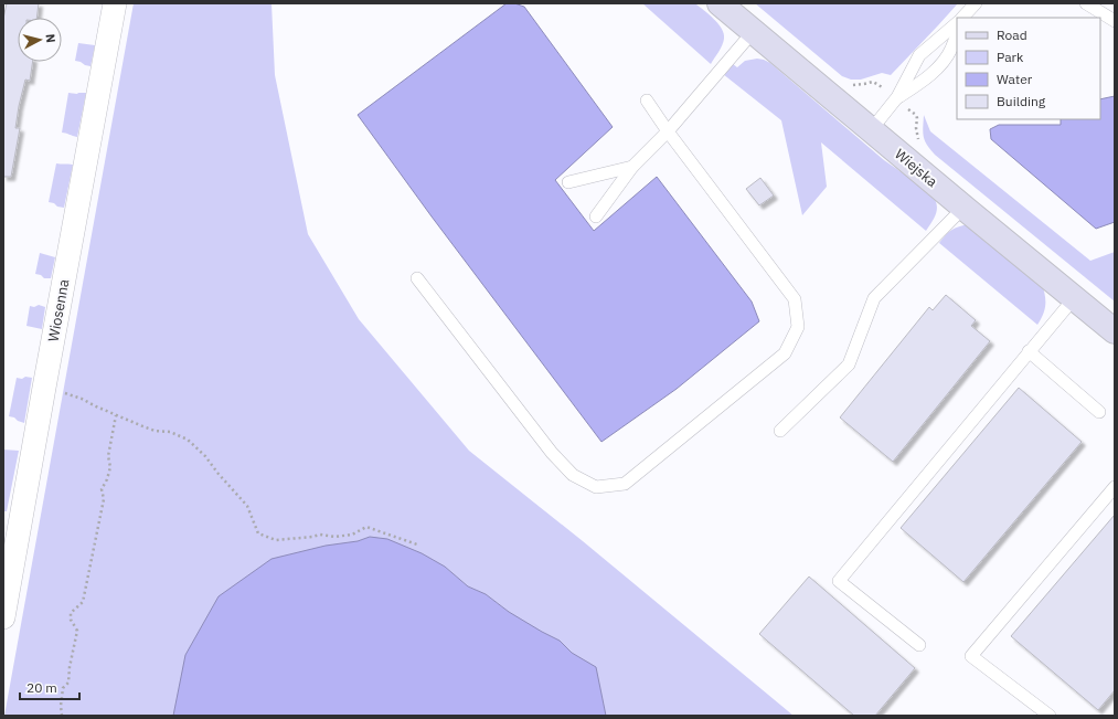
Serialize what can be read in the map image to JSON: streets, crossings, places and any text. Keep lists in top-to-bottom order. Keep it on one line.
{"streets":{"street":["Wiejska","Wiosenna"]},"legend":["Road","Park","Water","Building"],"scale_bar":"20 m","north":"right"}
